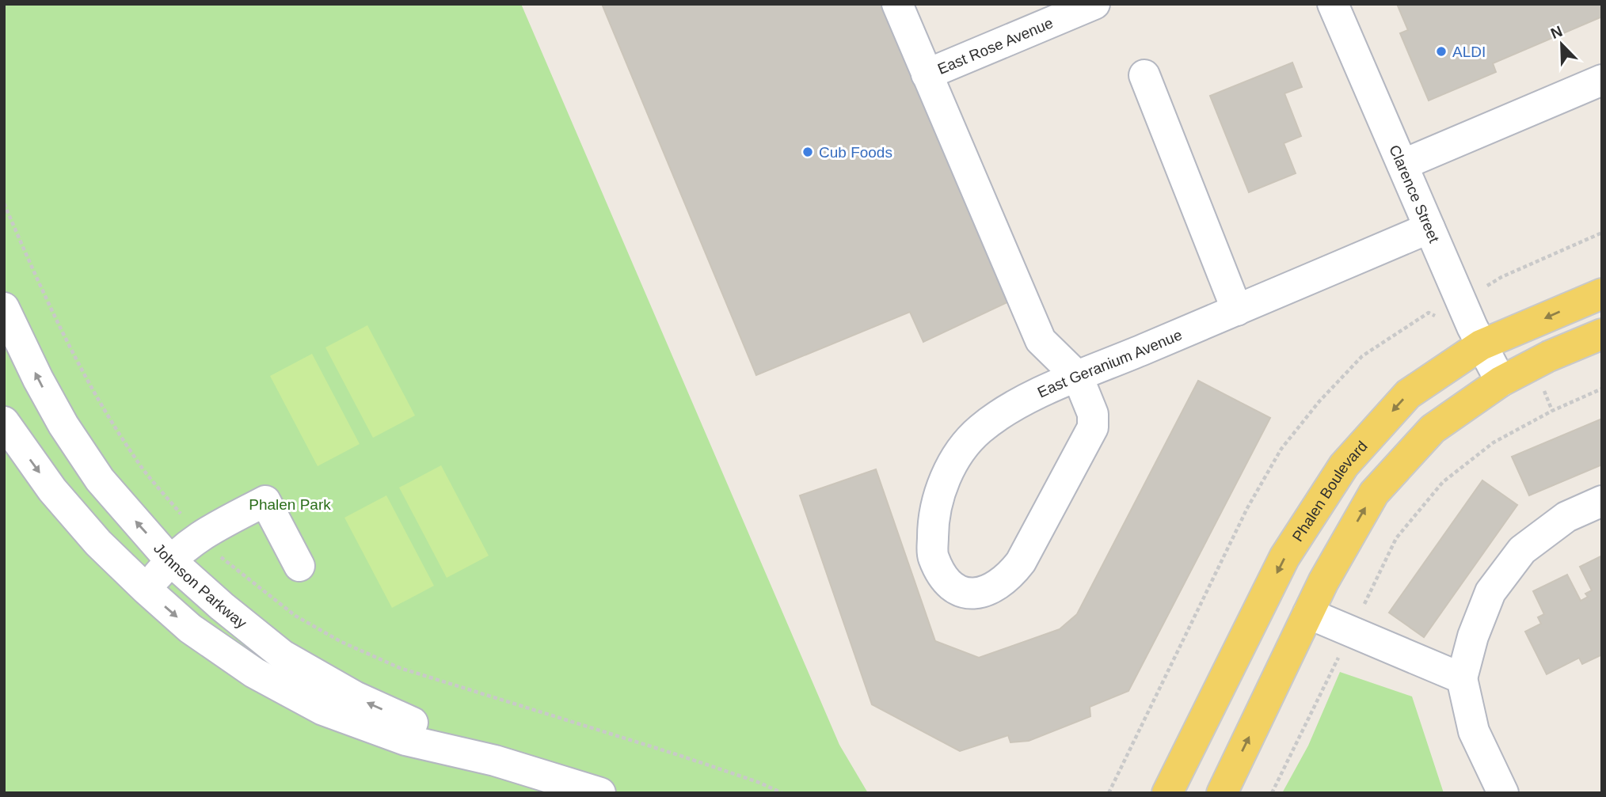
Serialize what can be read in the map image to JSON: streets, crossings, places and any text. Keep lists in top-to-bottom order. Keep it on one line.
{"streets":{"main road":["Phalen Boulevard"],"street":["East Rose Avenue","Clarence Street","East Geranium Avenue","Johnson Parkway"]},"crossings":[["Clarence Street","East Geranium Avenue"],["Clarence Street","Phalen Boulevard"]],"parks":["Phalen Park"],"places":["ALDI","Cub Foods"],"north":"top left"}
